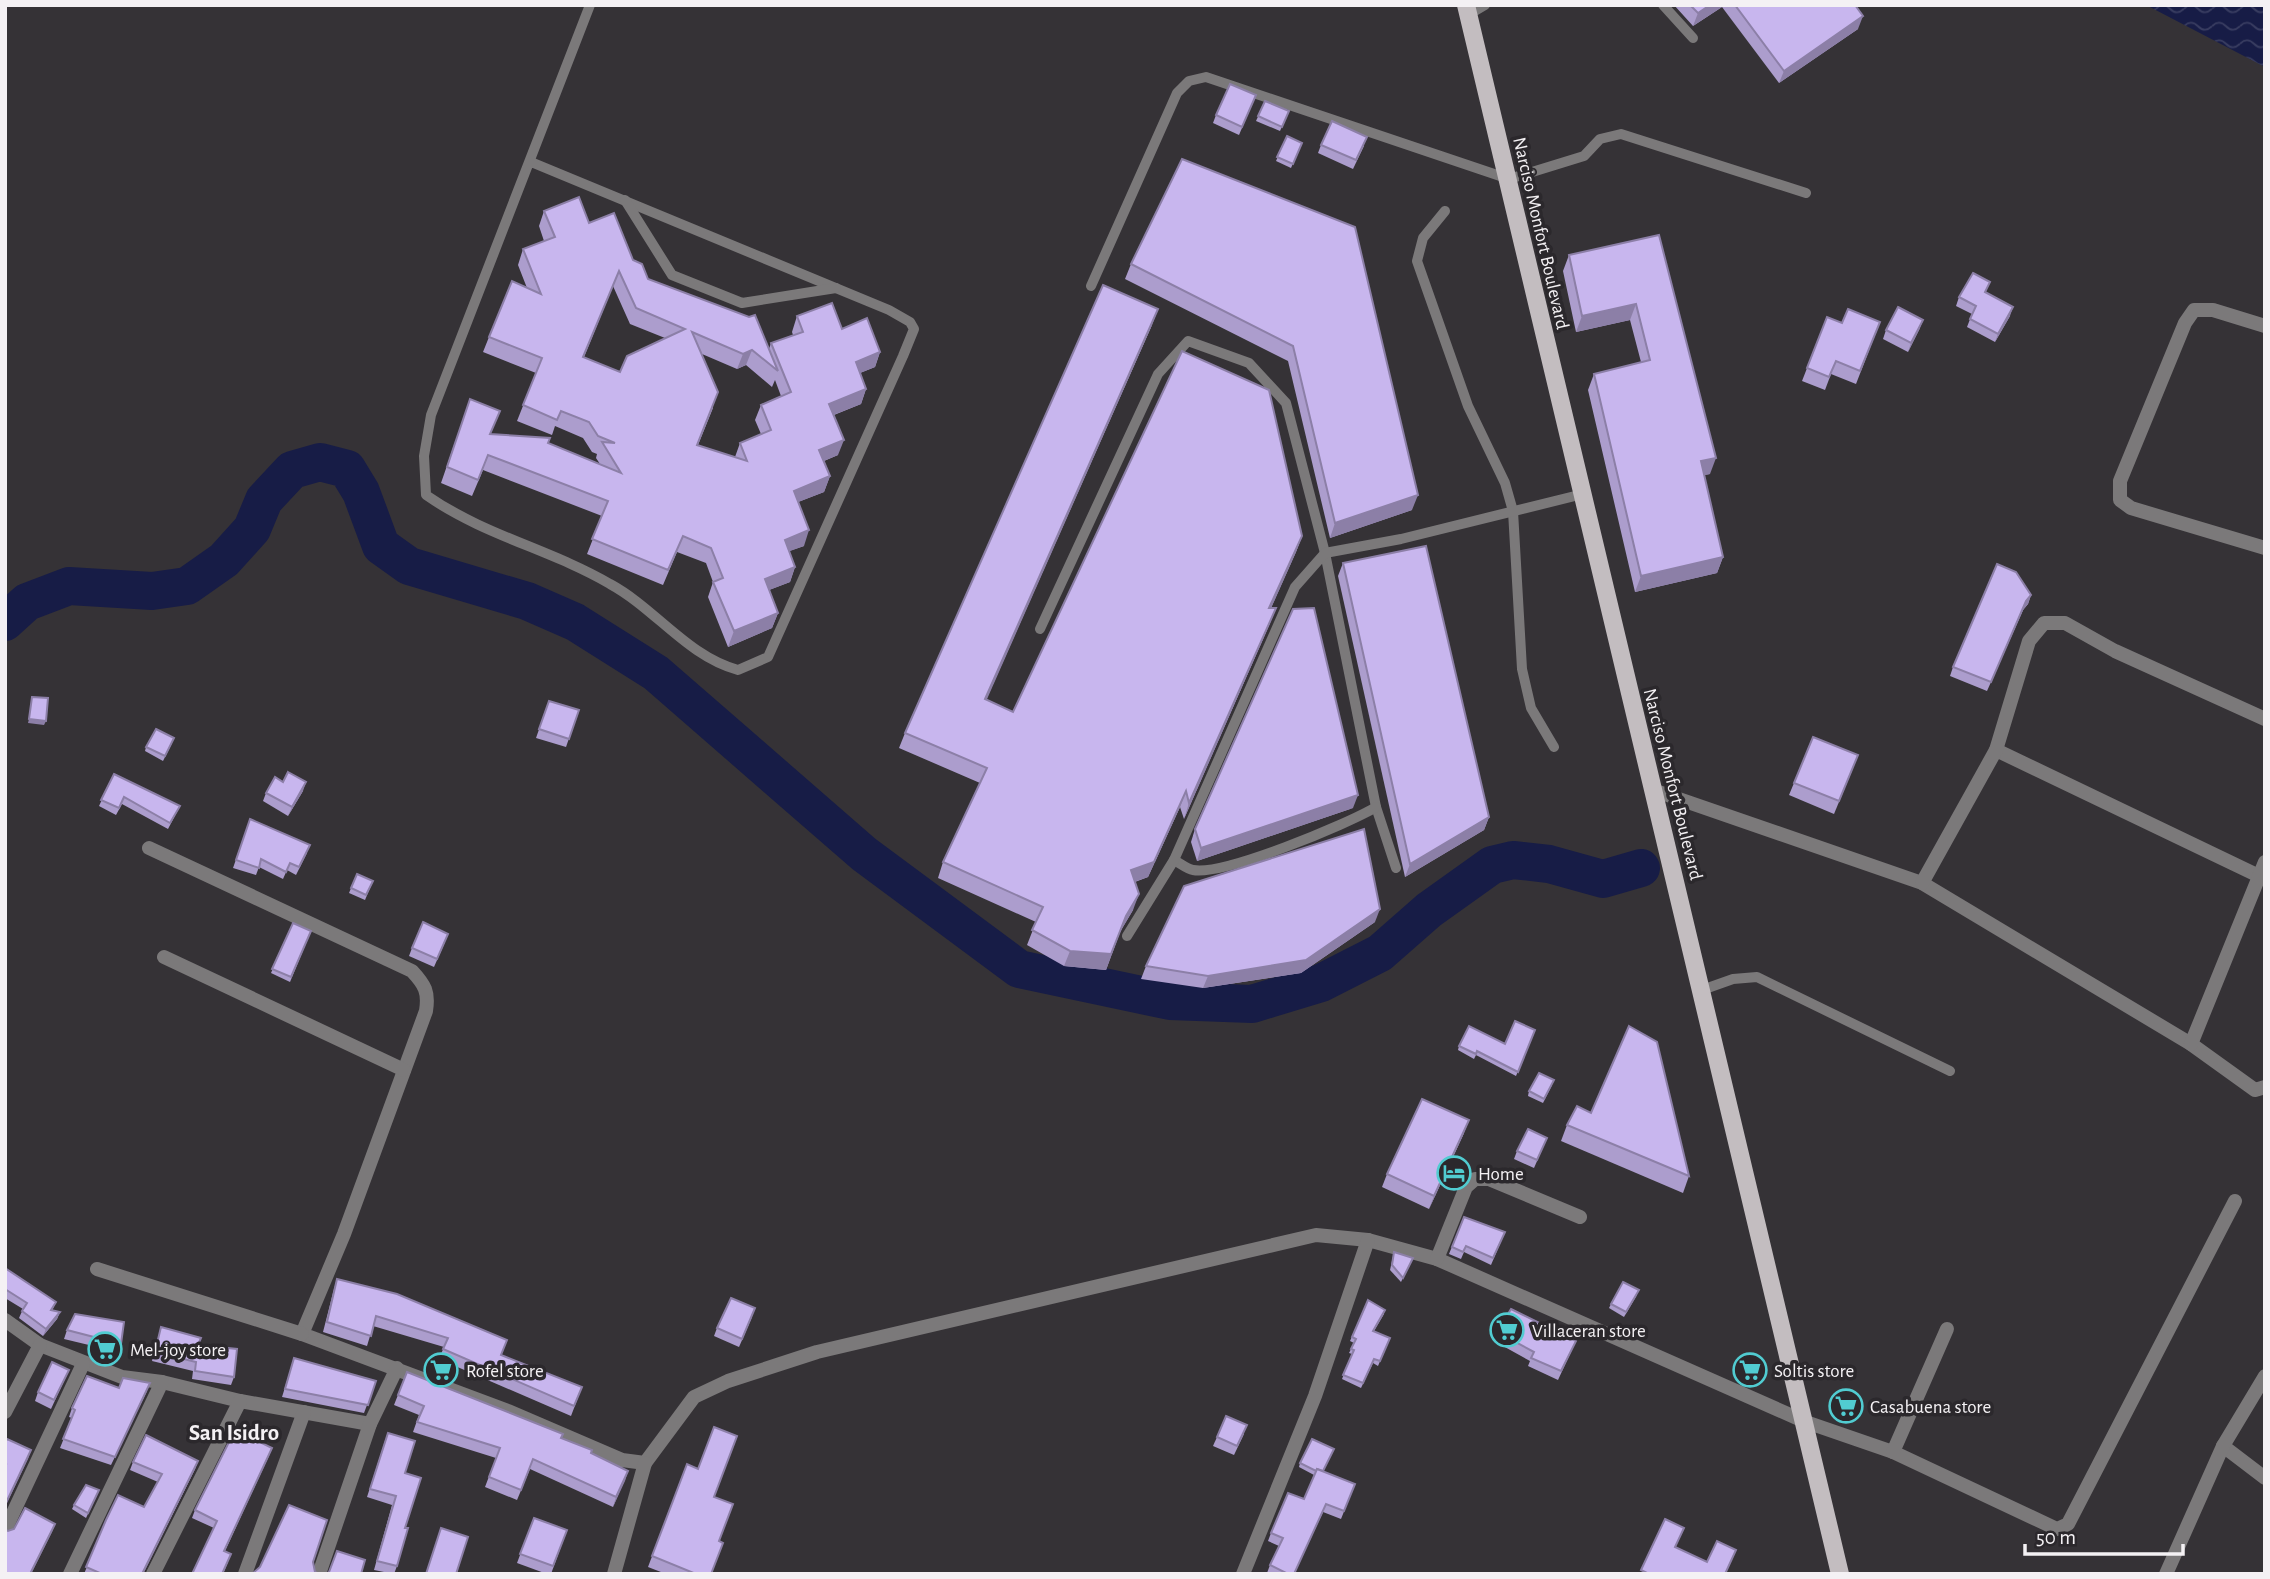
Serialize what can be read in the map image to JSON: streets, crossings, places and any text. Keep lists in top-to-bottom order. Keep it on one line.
{"streets":{"main road":["Narciso Monfort Boulevard"]},"districts":["San Isidro"],"places":{"hotel":["Home"],"supermarket":["Villaceran store","Mel-joy store","Rofel store","Soltis store","Casabuena store"]},"scale_bar":"50 m"}
